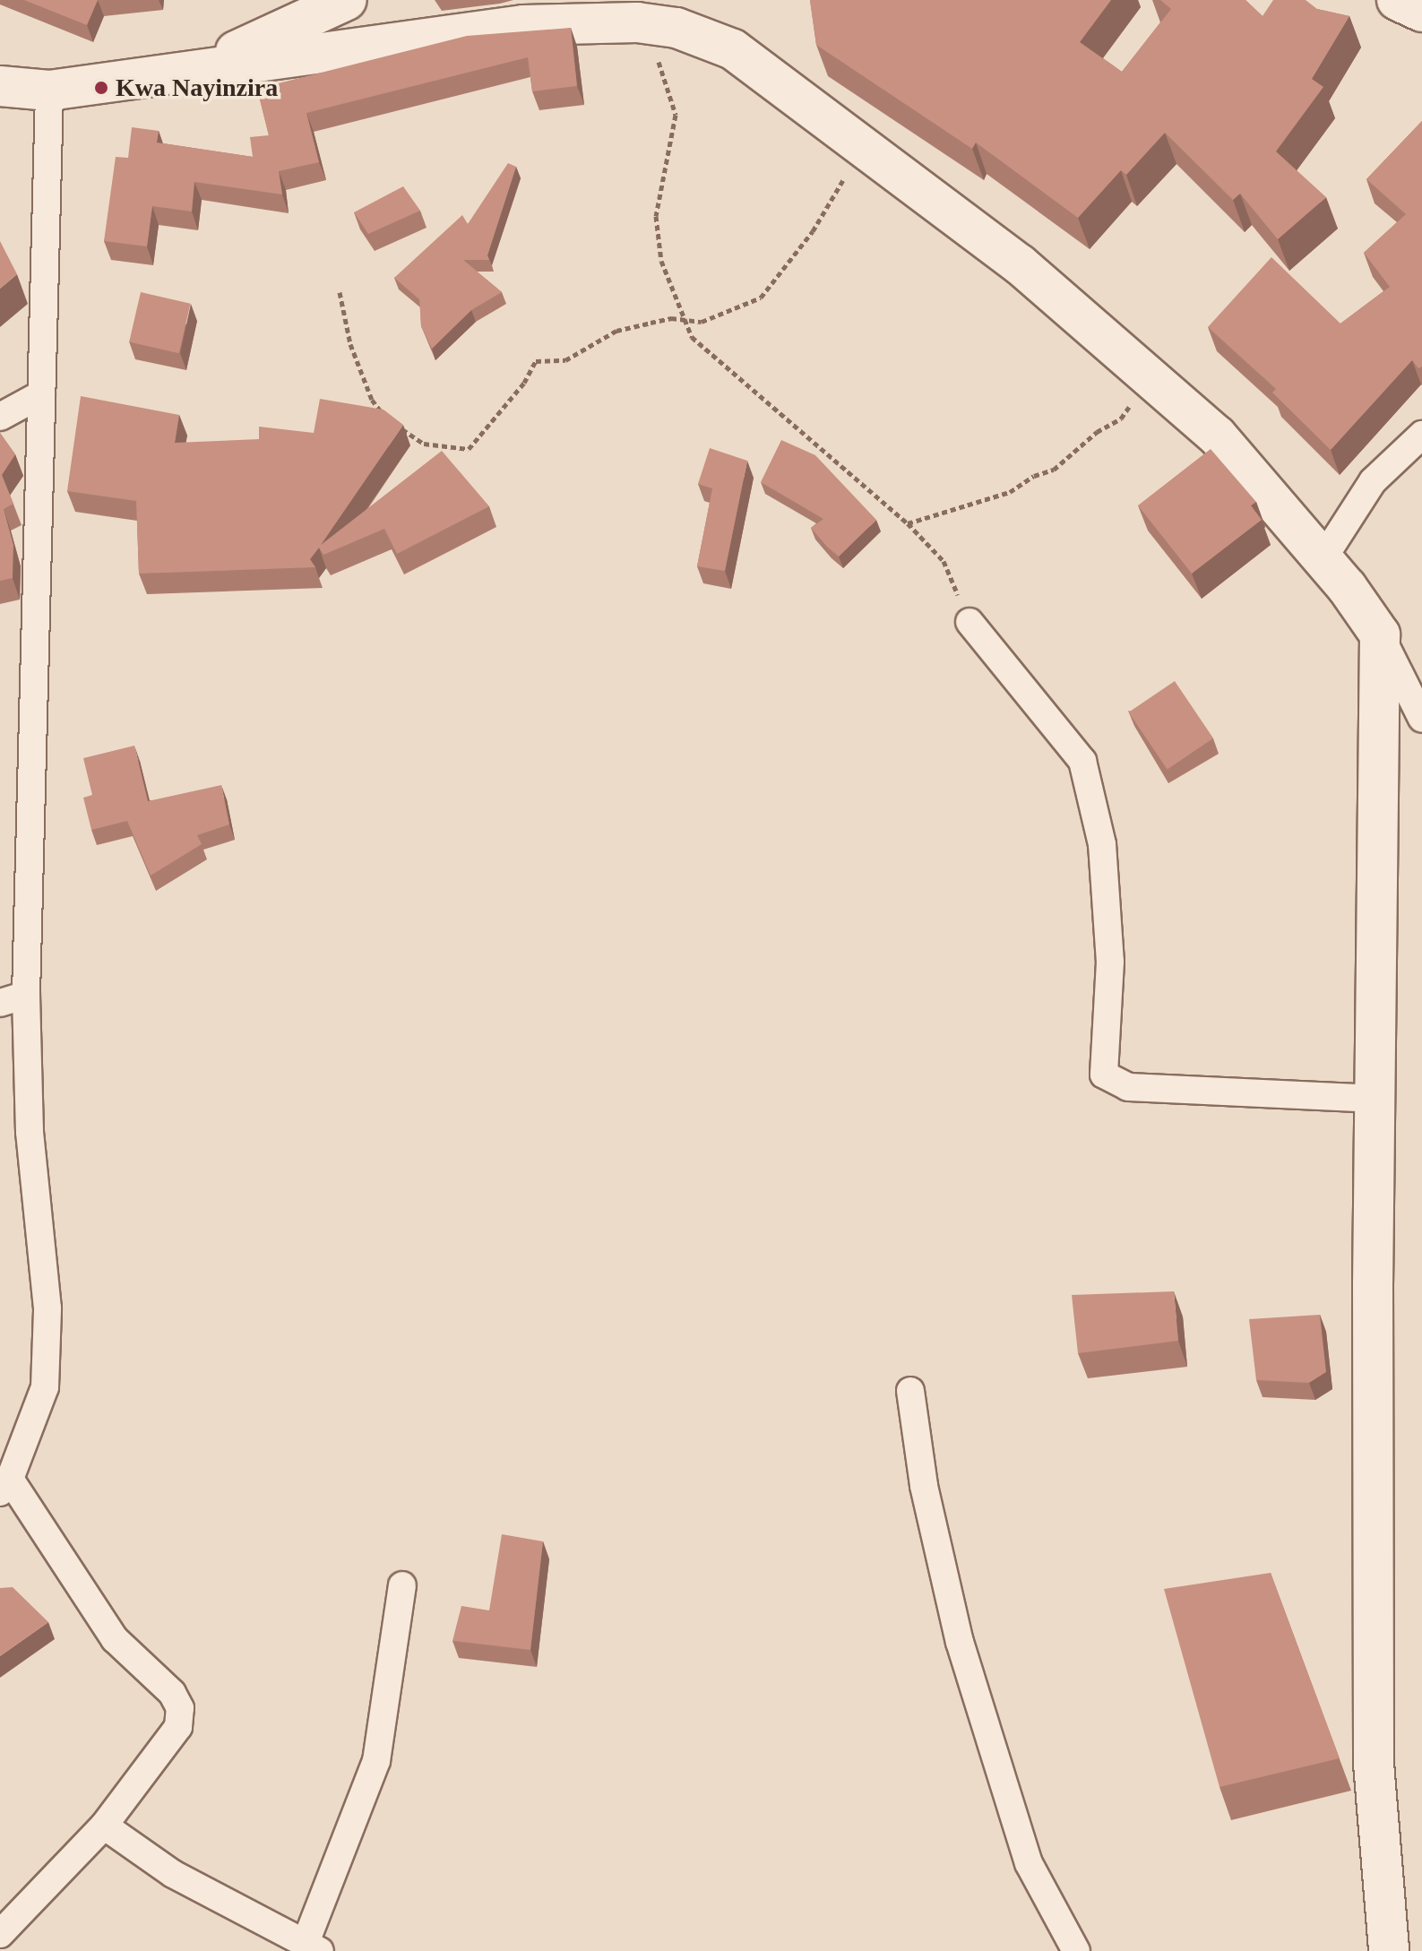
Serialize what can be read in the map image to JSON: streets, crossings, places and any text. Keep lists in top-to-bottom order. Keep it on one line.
{"places":["Kwa Nayinzira"]}
